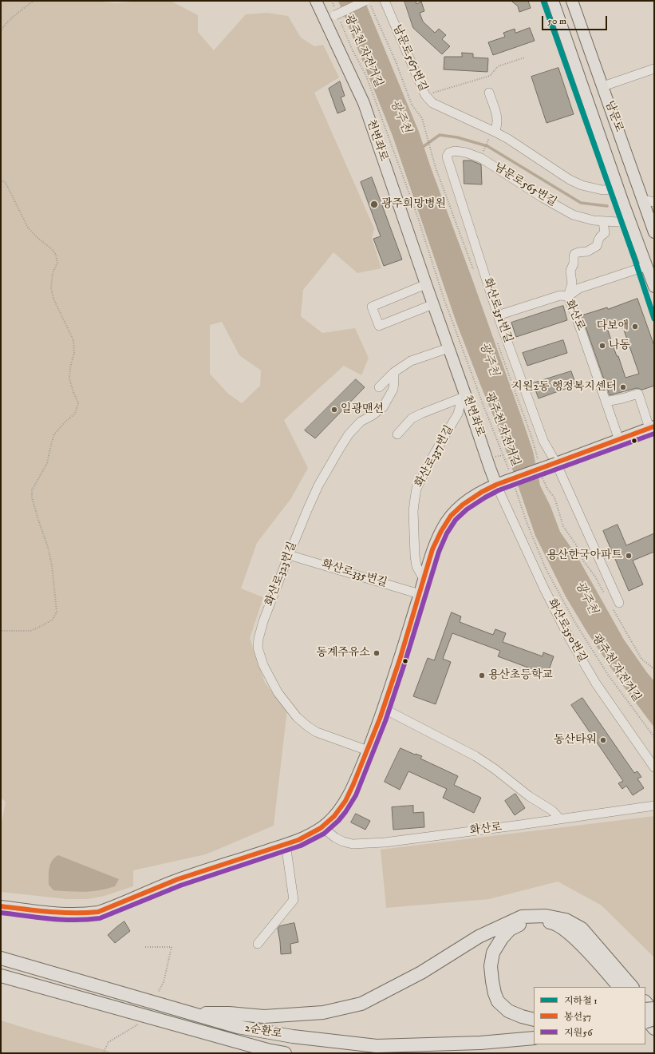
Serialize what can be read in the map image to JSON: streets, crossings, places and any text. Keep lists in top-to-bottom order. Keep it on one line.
{"streets":{"highway":["2순환로"],"main road":["남문로","천변좌로"],"street":["남문로567번길","남문로565번길","화산로351번길","화산로","화산로337번길","화산로323번길","화산로335번길","화산로350번길"],"path":["광주천 자전거길"]},"crossings":[["광주천 자전거길","천변좌로"],["광주천 자전거길","화산로350번길"],["남문로567번길","남문로"],["남문로","남문로565번길"],["천변좌로","화산로337번길"],["천변좌로","화산로350번길"],["남문로565번길","화산로351번길"],["화산로351번길","화산로"],["화산로323번길","화산로335번길"]],"water":["광주천"],"places":["광주희망병원","다보애","나동","지원2동 행정복지센터","일광맨션","용산한국아파트","동계주유소","용산초등학교","동산타워"],"lines":["metro line 1","transit line 봉선37","transit line 지원56"],"legend":["지하철 1","봉선37","지원56"],"scale_bar":"50 m"}
